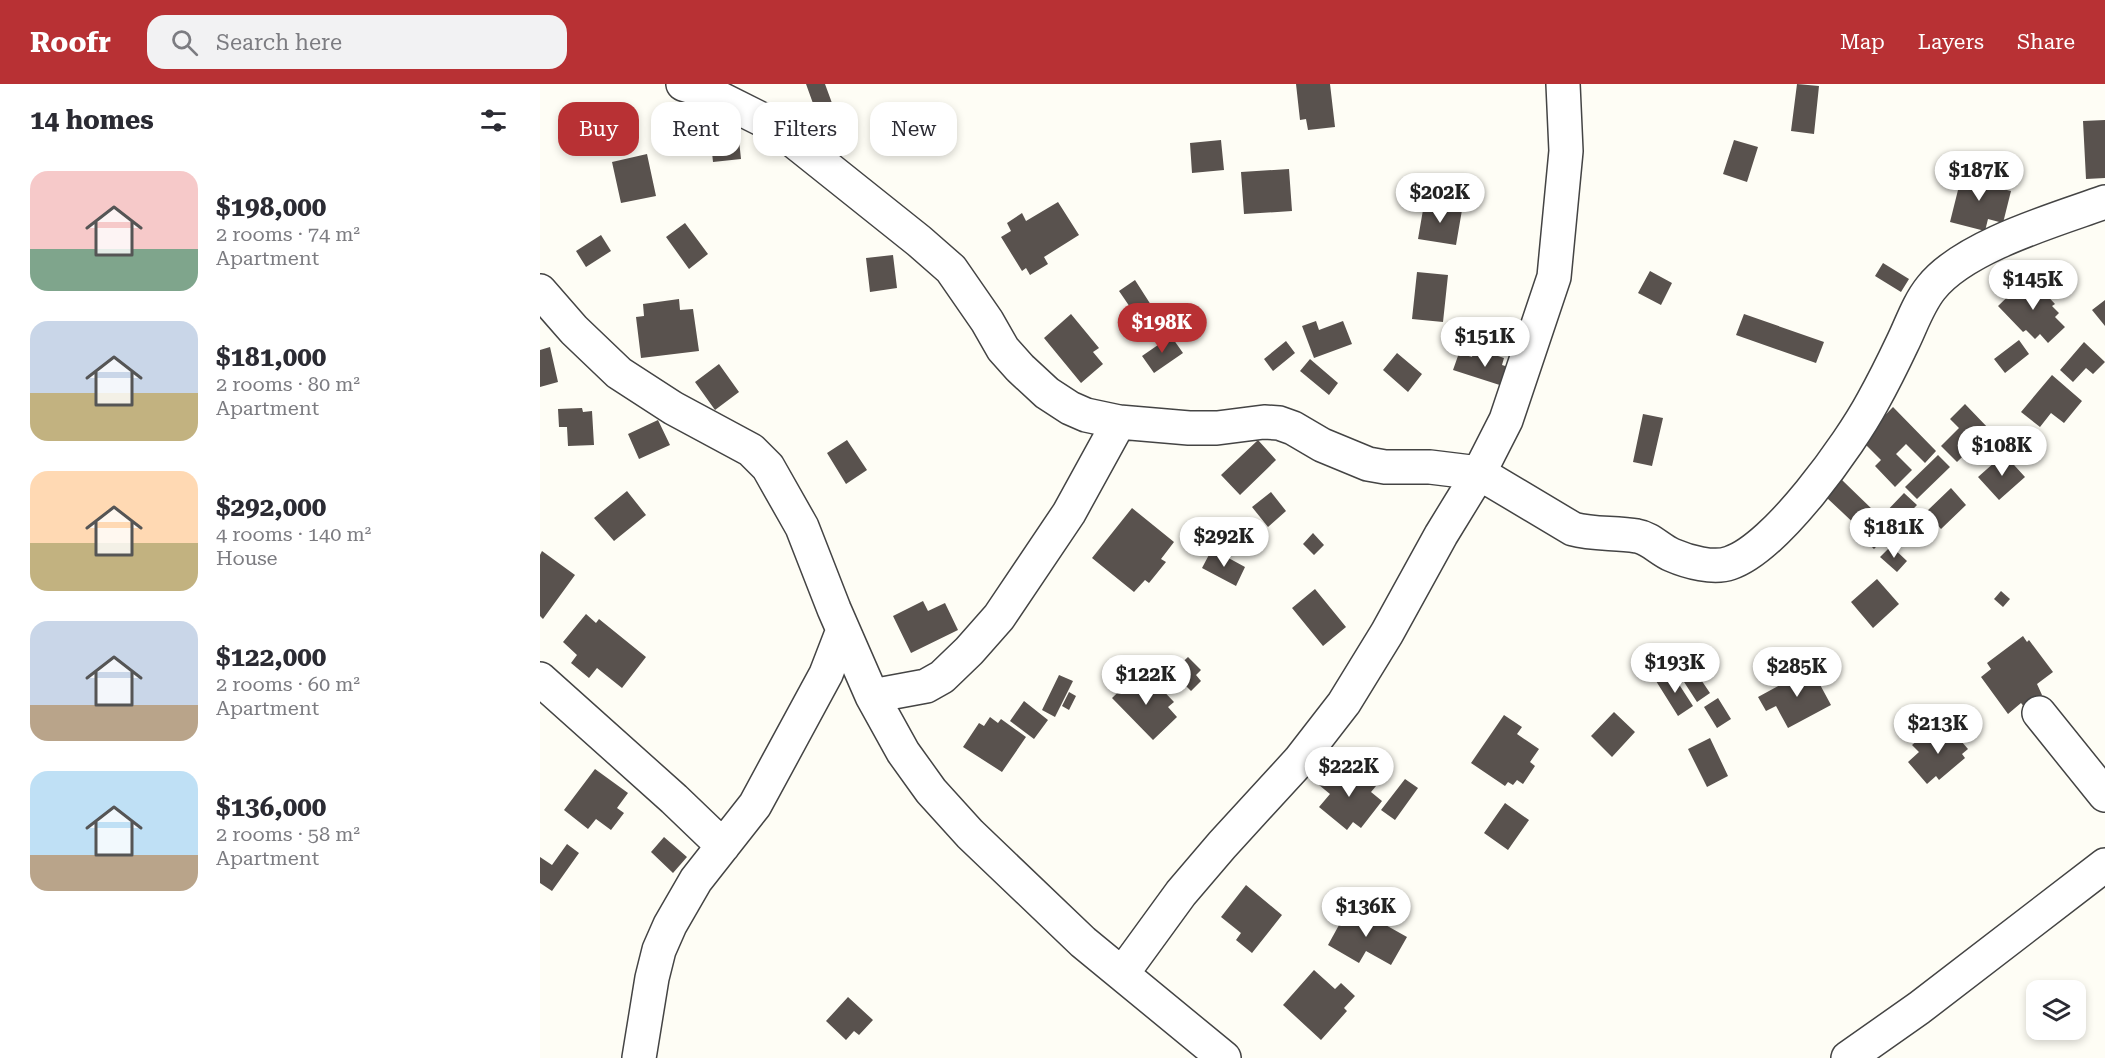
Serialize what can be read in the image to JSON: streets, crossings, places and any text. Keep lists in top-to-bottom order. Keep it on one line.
{"page":{"header":"Roofr","search":"Search here","nav":["Map","Layers","Share"],"heading":"14 homes","chip":["Buy","Rent","Filters","New"],"price":["$187K","$202K","$145K","$198K","$151K","$108K","$181K","$292K","$193K","$285K","$122K","$213K","$222K","$136K"],"list":[{"name":"$198,000","note":"2 rooms · 74 m² · Apartment"},{"name":"$181,000","note":"2 rooms · 80 m² · Apartment"},{"name":"$292,000","note":"4 rooms · 140 m² · House"},{"name":"$122,000","note":"2 rooms · 60 m² · Apartment"},{"name":"$136,000","note":"2 rooms · 58 m² · Apartment"}]}}
